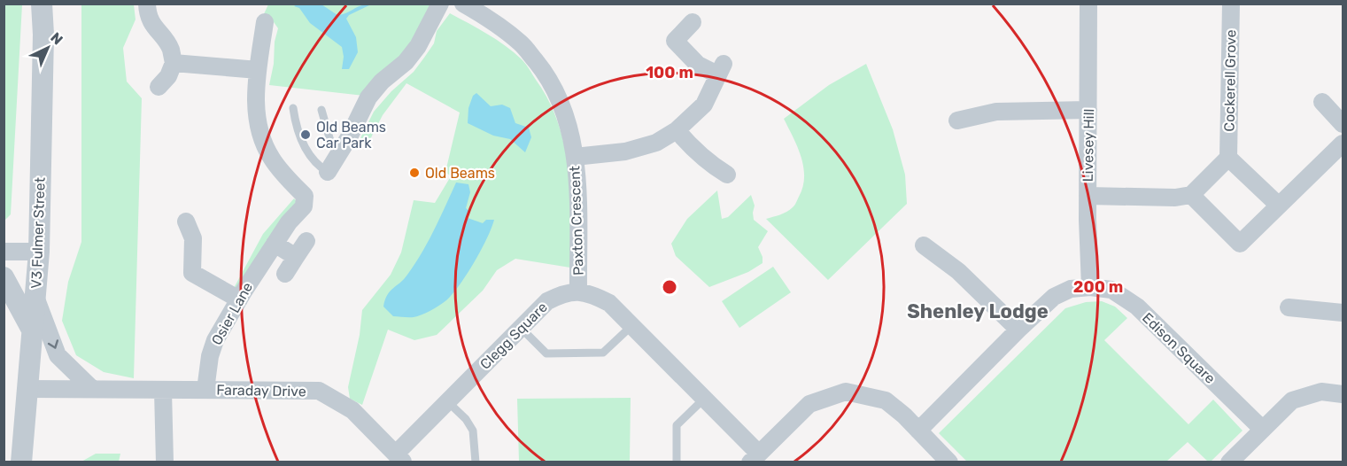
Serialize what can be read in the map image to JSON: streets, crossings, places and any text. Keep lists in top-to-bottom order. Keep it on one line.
{"streets":{"street":["Cockerell Grove","Livesey Hill","Paxton Crescent","V3 Fulmer Street","Osier Lane","Clegg Square","Edison Square","Faraday Drive"]},"crossings":[["Livesey Hill","Edison Square"],["Paxton Crescent","Clegg Square"],["V3 Fulmer Street","Faraday Drive"],["Osier Lane","Faraday Drive"],["Clegg Square","Faraday Drive"]],"districts":["Shenley Lodge"],"places":["Old Beams Car Park","Old Beams"],"north":"top right","rings":["100 m","200 m"]}
